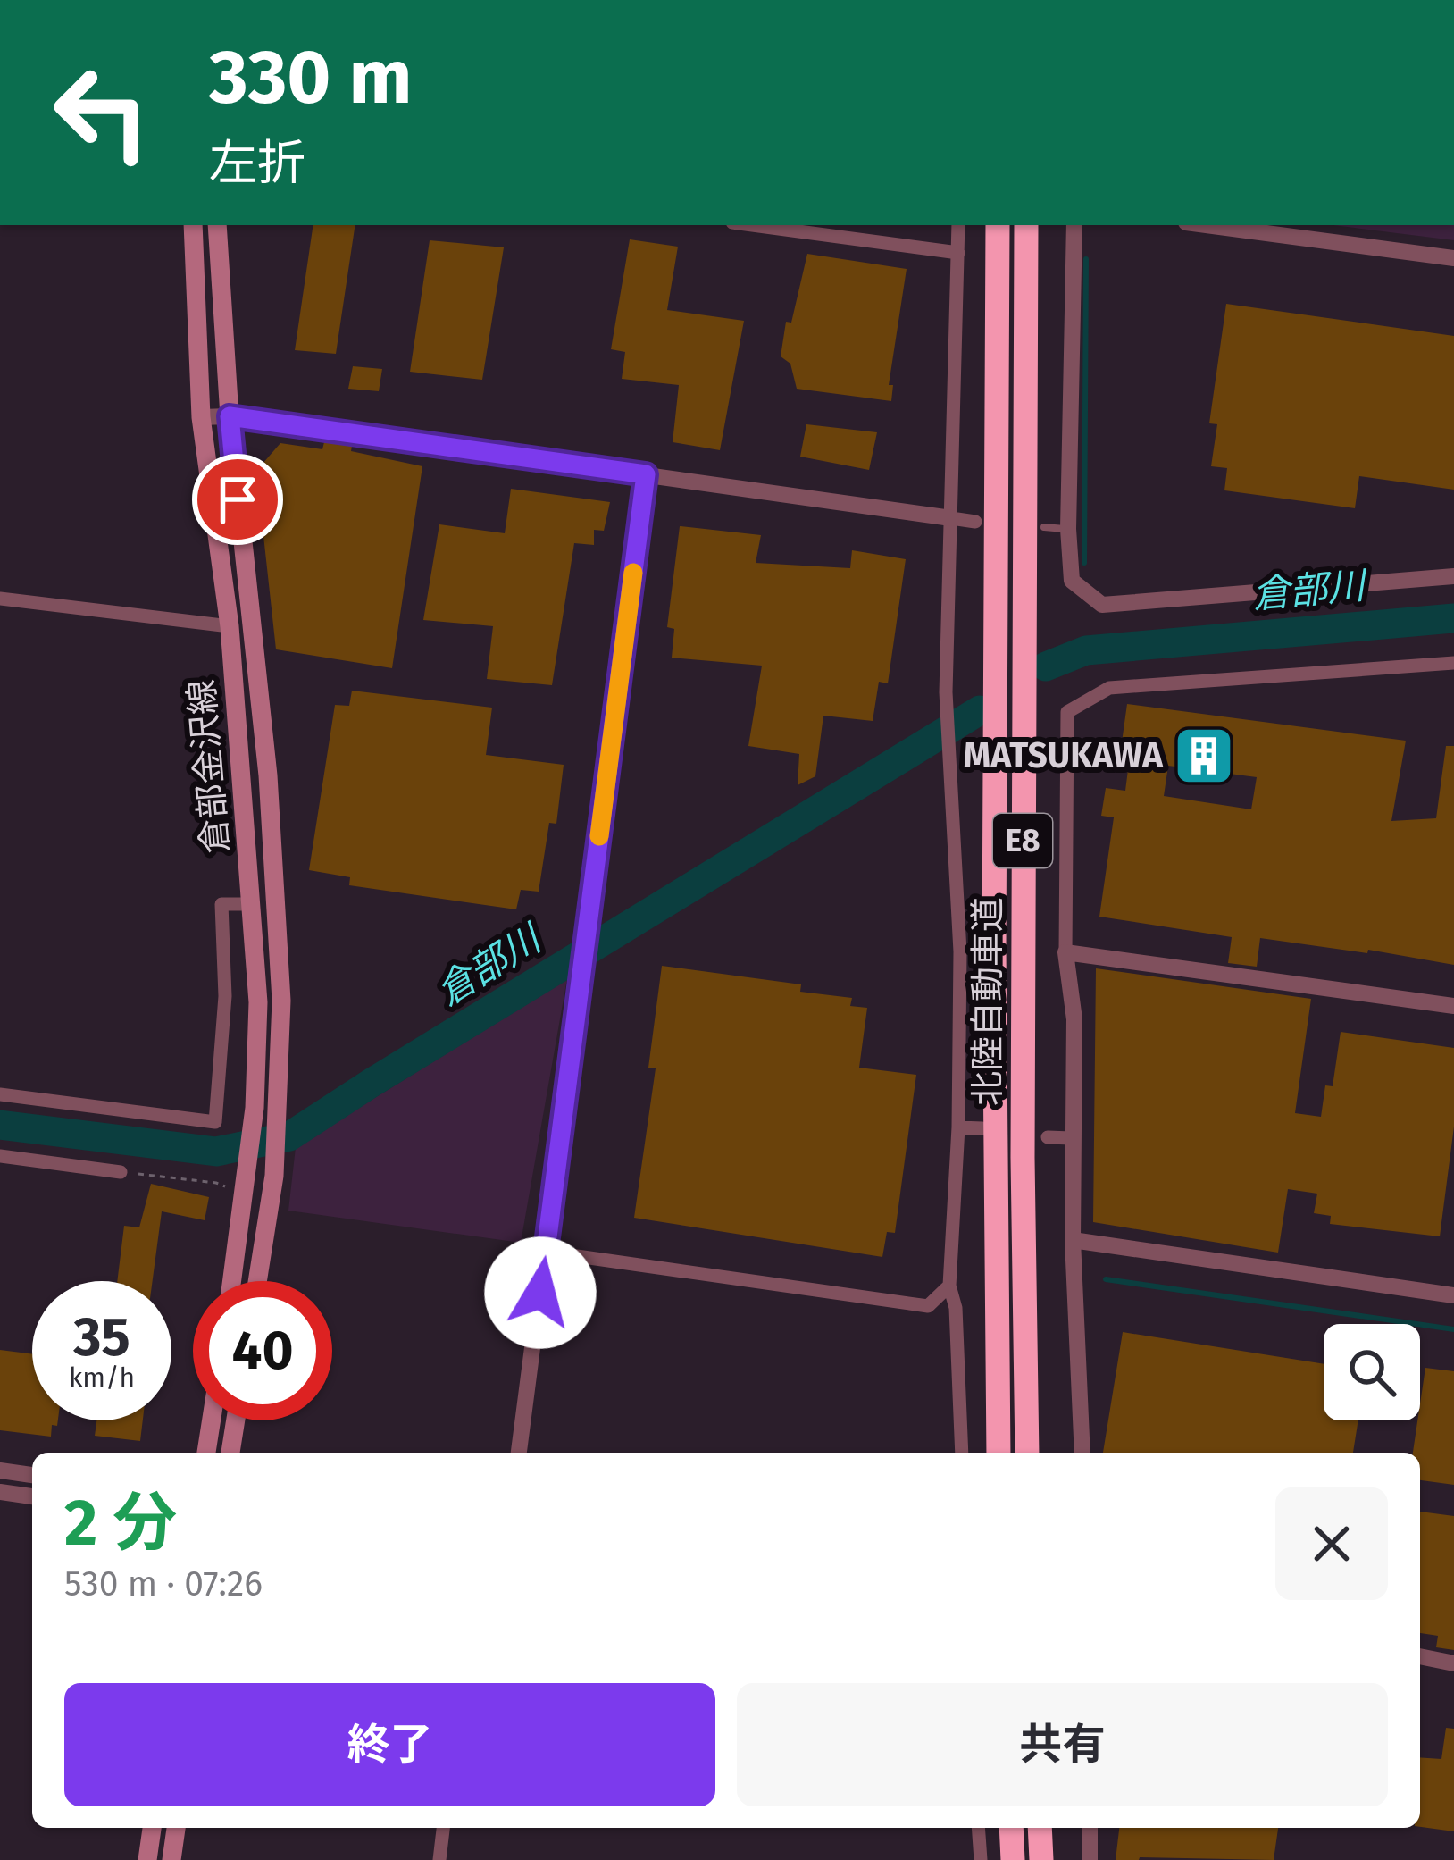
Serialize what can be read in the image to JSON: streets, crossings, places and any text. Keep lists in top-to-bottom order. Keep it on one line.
{"streets":{"highway":["E8","北陸自動車道"],"main road":["倉部金沢線"]},"water":["倉部川"],"places":{"building":["MATSUKAWA"]},"page":{"turn":["330 m","左折"],"speed":"35 km/h","limit":"40","heading":["2 分","530 m · 07:26"],"buttons":["終了","共有"]}}
